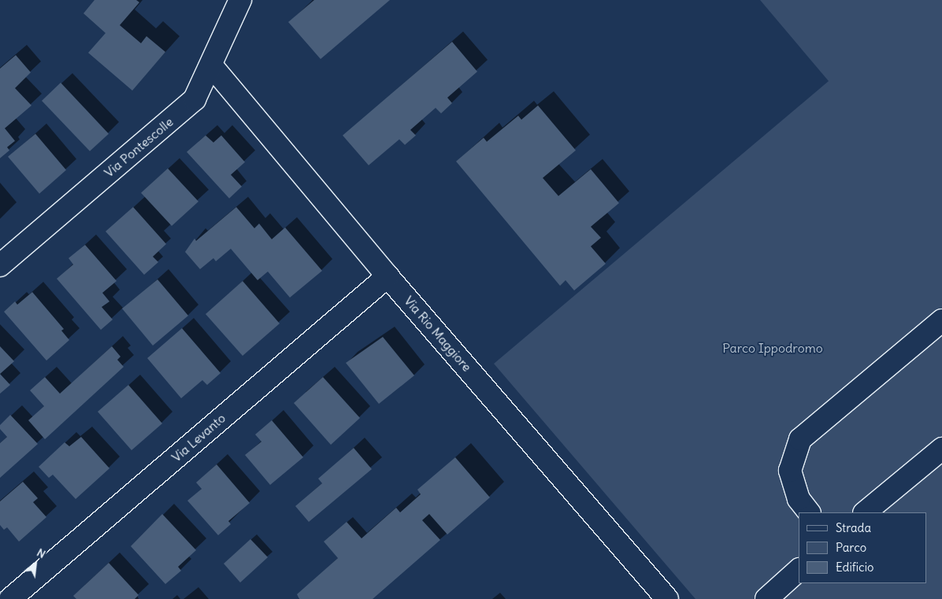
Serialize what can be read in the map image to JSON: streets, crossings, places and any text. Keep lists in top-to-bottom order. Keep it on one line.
{"streets":{"street":["Via Pontescolle","Via Rio Maggiore","Via Levanto"]},"crossings":[["Via Pontescolle","Via Rio Maggiore"],["Via Rio Maggiore","Via Levanto"]],"parks":["Parco Ippodromo"],"legend":["Strada","Parco","Edificio"],"north":"top right"}
